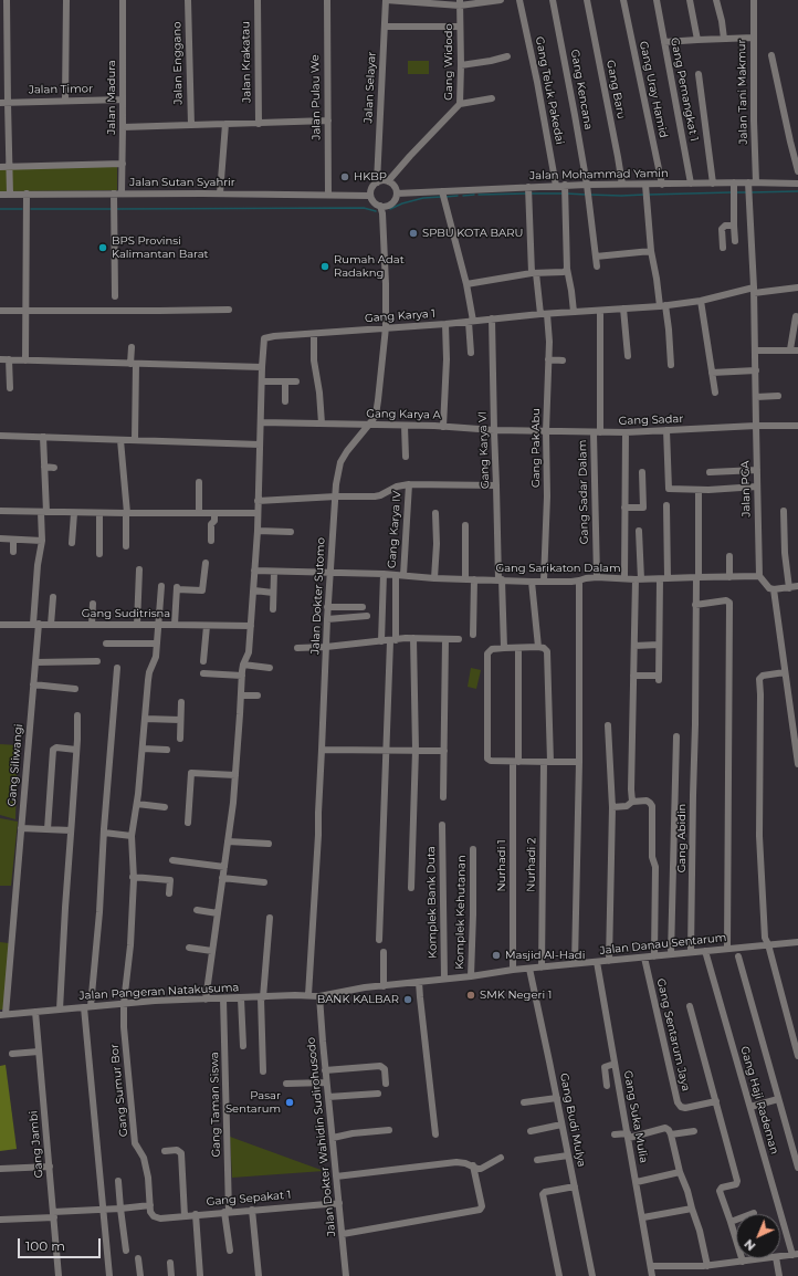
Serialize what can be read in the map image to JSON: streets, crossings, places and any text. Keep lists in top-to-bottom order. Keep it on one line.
{"streets":{"street":["Jalan Krakatau","Gang Widodo","Jalan Enggano","Jalan Selayar","Jalan Timor","Gang Kencana","Gang Baru","Gang Uray Hamid","Gang Pemangkat 1","Gang Teluk Pakedai","Jalan Tani Makmur","Jalan Madura","Jalan Pulau We","Jalan Mohammad Yamin","Jalan Sutan Syahrir","Gang Karya 1","Gang Karya A","Gang Sadar","Gang Pak Abu","Gang Karya VI","Jalan PGA","Gang Sadar Dalam","Gang Karya IV","Gang Sarikaton Dalam","Jalan Dokter Sutomo","Gang Suditrisna","Gang Siliwangi","Gang Abidin","Nurhadi 2","Nurhadi 1","Komplek Bank Duta","Komplek Kehutanan","Jalan Danau Sentarum","Jalan Pangeran Natakusuma","Gang Sentarum Jaya","Gang Sumur Bor","Gang Haji Rademan","Gang Taman Siswa","Gang Suka Mulia","Gang Budi Mulya","Jalan Dokter Wahidin Sudirohusodo","Gang Jambi","Gang Sepakat 1"]},"crossings":[["Gang Widodo","Jalan Selayar"],["Gang Widodo","Jalan Mohammad Yamin"],["Gang Widodo","Jalan Sutan Syahrir"],["Gang Widodo","Jalan Dokter Sutomo"],["Jalan Selayar","Jalan Mohammad Yamin"],["Jalan Selayar","Jalan Sutan Syahrir"],["Jalan Selayar","Jalan Dokter Sutomo"],["Jalan Timor","Jalan Madura"],["Gang Kencana","Jalan Mohammad Yamin"],["Gang Baru","Jalan Mohammad Yamin"],["Gang Uray Hamid","Jalan Mohammad Yamin"],["Gang Pemangkat 1","Jalan Mohammad Yamin"],["Gang Teluk Pakedai","Jalan Mohammad Yamin"],["Jalan Tani Makmur","Jalan Mohammad Yamin"],["Jalan Madura","Jalan Sutan Syahrir"],["Jalan Pulau We","Jalan Sutan Syahrir"],["Jalan Mohammad Yamin","Jalan Sutan Syahrir"],["Jalan Mohammad Yamin","Jalan PGA"],["Jalan Mohammad Yamin","Jalan Dokter Sutomo"],["Jalan Sutan Syahrir","Jalan Dokter Sutomo"],["Gang Karya 1","Gang Karya A"],["Gang Karya 1","Gang Pak Abu"],["Gang Karya 1","Gang Karya VI"],["Gang Karya 1","Jalan PGA"],["Gang Karya 1","Gang Sadar Dalam"],["Gang Karya 1","Gang Sarikaton Dalam"],["Gang Karya 1","Jalan Dokter Sutomo"],["Gang Karya 1","Gang Suditrisna"],["Gang Karya 1","Jalan Pangeran Natakusuma"],["Gang Karya A","Gang Sadar"],["Gang Karya A","Gang Pak Abu"],["Gang Karya A","Gang Karya VI"],["Gang Karya A","Jalan Dokter Sutomo"],["Gang Sadar","Gang Pak Abu"],["Gang Sadar","Jalan PGA"],["Gang Sadar","Gang Sadar Dalam"],["Gang Pak Abu","Gang Sarikaton Dalam"],["Gang Karya VI","Gang Sarikaton Dalam"],["Jalan PGA","Gang Sarikaton Dalam"],["Gang Sadar Dalam","Gang Sarikaton Dalam"],["Gang Karya IV","Gang Sarikaton Dalam"],["Gang Sarikaton Dalam","Jalan Dokter Sutomo"],["Gang Sarikaton Dalam","Gang Abidin"],["Jalan Dokter Sutomo","Jalan Pangeran Natakusuma"],["Gang Suditrisna","Gang Siliwangi"],["Gang Suditrisna","Gang Sumur Bor"],["Gang Siliwangi","Jalan Pangeran Natakusuma"],["Gang Abidin","Jalan Danau Sentarum"],["Nurhadi 2","Jalan Danau Sentarum"],["Nurhadi 1","Jalan Danau Sentarum"],["Komplek Bank Duta","Jalan Danau Sentarum"],["Komplek Kehutanan","Jalan Danau Sentarum"],["Jalan Danau Sentarum","Jalan Pangeran Natakusuma"],["Jalan Danau Sentarum","Gang Sentarum Jaya"],["Jalan Danau Sentarum","Gang Haji Rademan"],["Jalan Danau Sentarum","Gang Suka Mulia"],["Jalan Danau Sentarum","Gang Budi Mulya"],["Jalan Danau Sentarum","Jalan Dokter Wahidin Sudirohusodo"],["Jalan Pangeran Natakusuma","Gang Sumur Bor"],["Jalan Pangeran Natakusuma","Gang Taman Siswa"],["Jalan Pangeran Natakusuma","Jalan Dokter Wahidin Sudirohusodo"],["Jalan Pangeran Natakusuma","Gang Jambi"],["Gang Sumur Bor","Gang Sepakat 1"],["Gang Taman Siswa","Gang Sepakat 1"],["Jalan Dokter Wahidin Sudirohusodo","Gang Sepakat 1"]],"places":["HKBP","SPBU KOTA BARU","BPS Provinsi Kalimantan Barat","Rumah Adat Radakng","Masjid Al-Hadi","SMK Negeri 1","BANK KALBAR","Pasar Sentarum"],"scale_bar":"100 m","north":"bottom left"}
